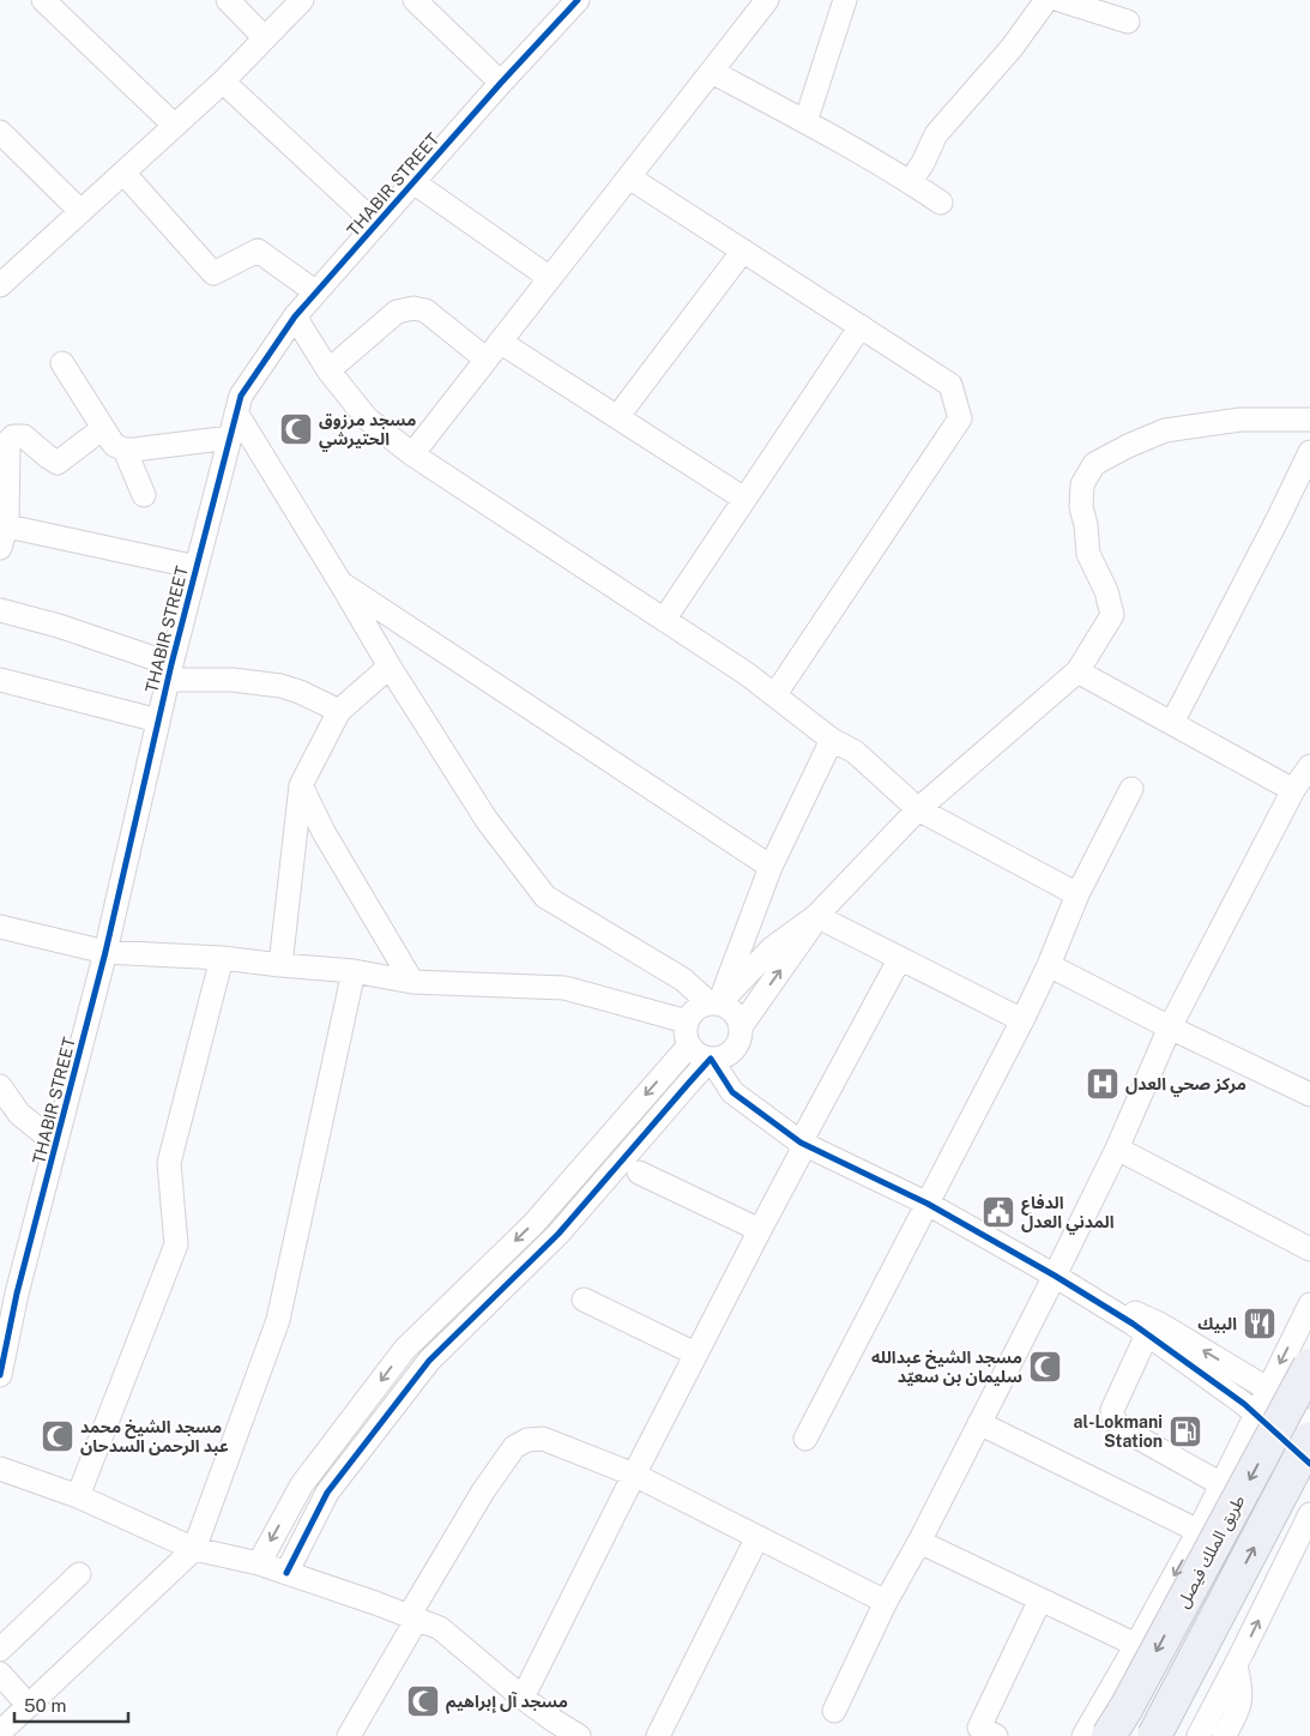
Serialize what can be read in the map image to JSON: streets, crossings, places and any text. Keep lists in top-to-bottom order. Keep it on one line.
{"streets":{"highway":["طريق الملك فيصل"],"street":["THABIR STREET"]},"places":{"mosque":["مسجد مرزوق الحتيرشي","مسجد الشيخ عبدالله سليمان بن سعيّد","مسجد الشيخ محمد عبد الرحمن السدحان","مسجد آل إبراهيم"],"hospital":["مركز صحي العدل"],"public building":["الدفاع المدني العدل"],"restaurant":["البيك"],"fuel station":["al-Lokmani Station"]},"scale_bar":"50 m"}
